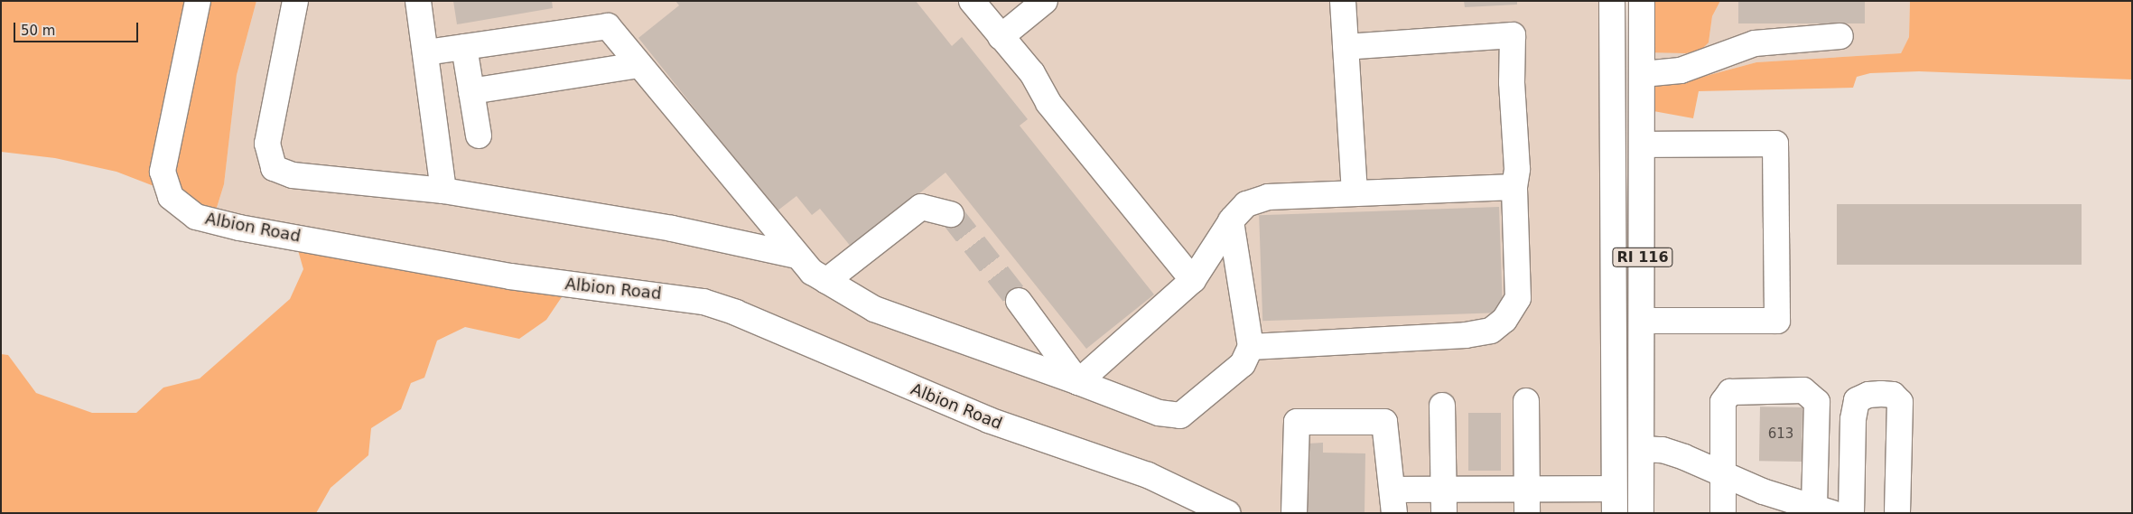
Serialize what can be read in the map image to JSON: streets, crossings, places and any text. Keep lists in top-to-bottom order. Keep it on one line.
{"streets":{"street":["Albion Road","RI 116"]},"house_numbers":["613"],"scale_bar":"50 m"}
